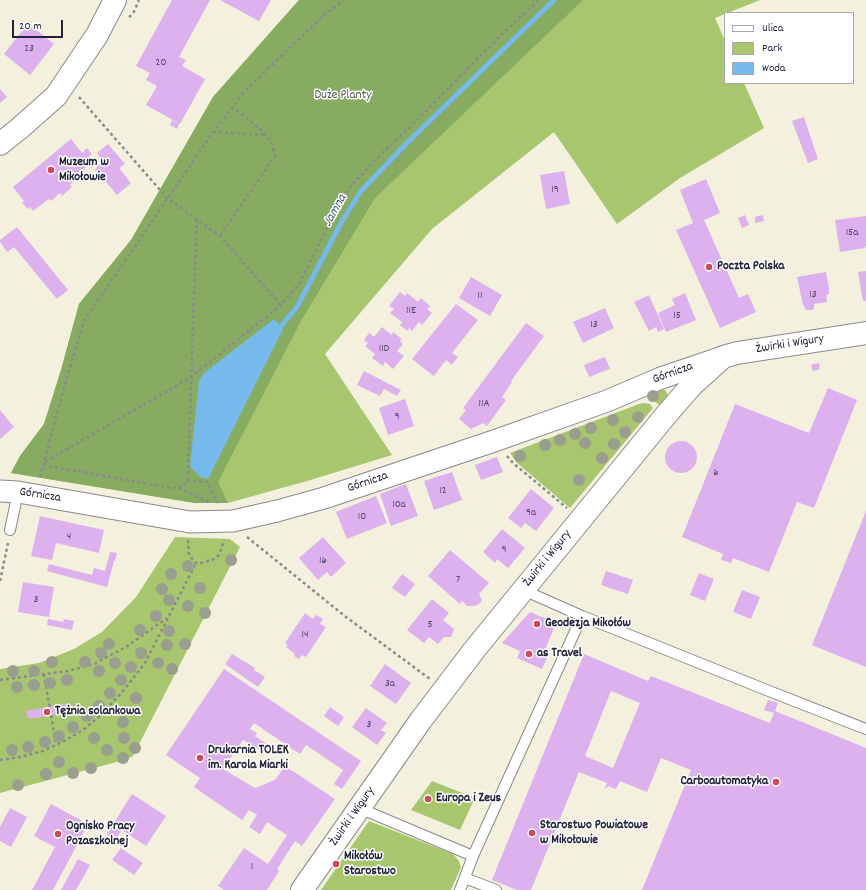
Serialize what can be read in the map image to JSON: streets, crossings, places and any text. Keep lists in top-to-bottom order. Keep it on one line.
{"streets":{"street":["Żwirki i Wigury","Górnicza"]},"crossings":[["Żwirki i Wigury","Górnicza"]],"water":["Jamna"],"parks":["Duże Planty"],"places":["Muzeum w Mikołowie","Poczta Polska","Geodezja Mikołów","as Travel","Tężnia solankowa","Drukarnia TOLEK im. Karola Miarki","Carboautomatyka","Europa i Zeus","Starostwo Powiatowe w Mikołowie","Ognisko Pracy Pozaszkolnej","Mikołów Starostwo"],"house_numbers":["23","20","19","15a","13","11","11E","15","13","11D","11A","9","6","12","10a","9a","10","4","9","16","7","3","5","14","3a","3","1"],"legend":["Ulica","Park","Woda"],"scale_bar":"20 m"}
